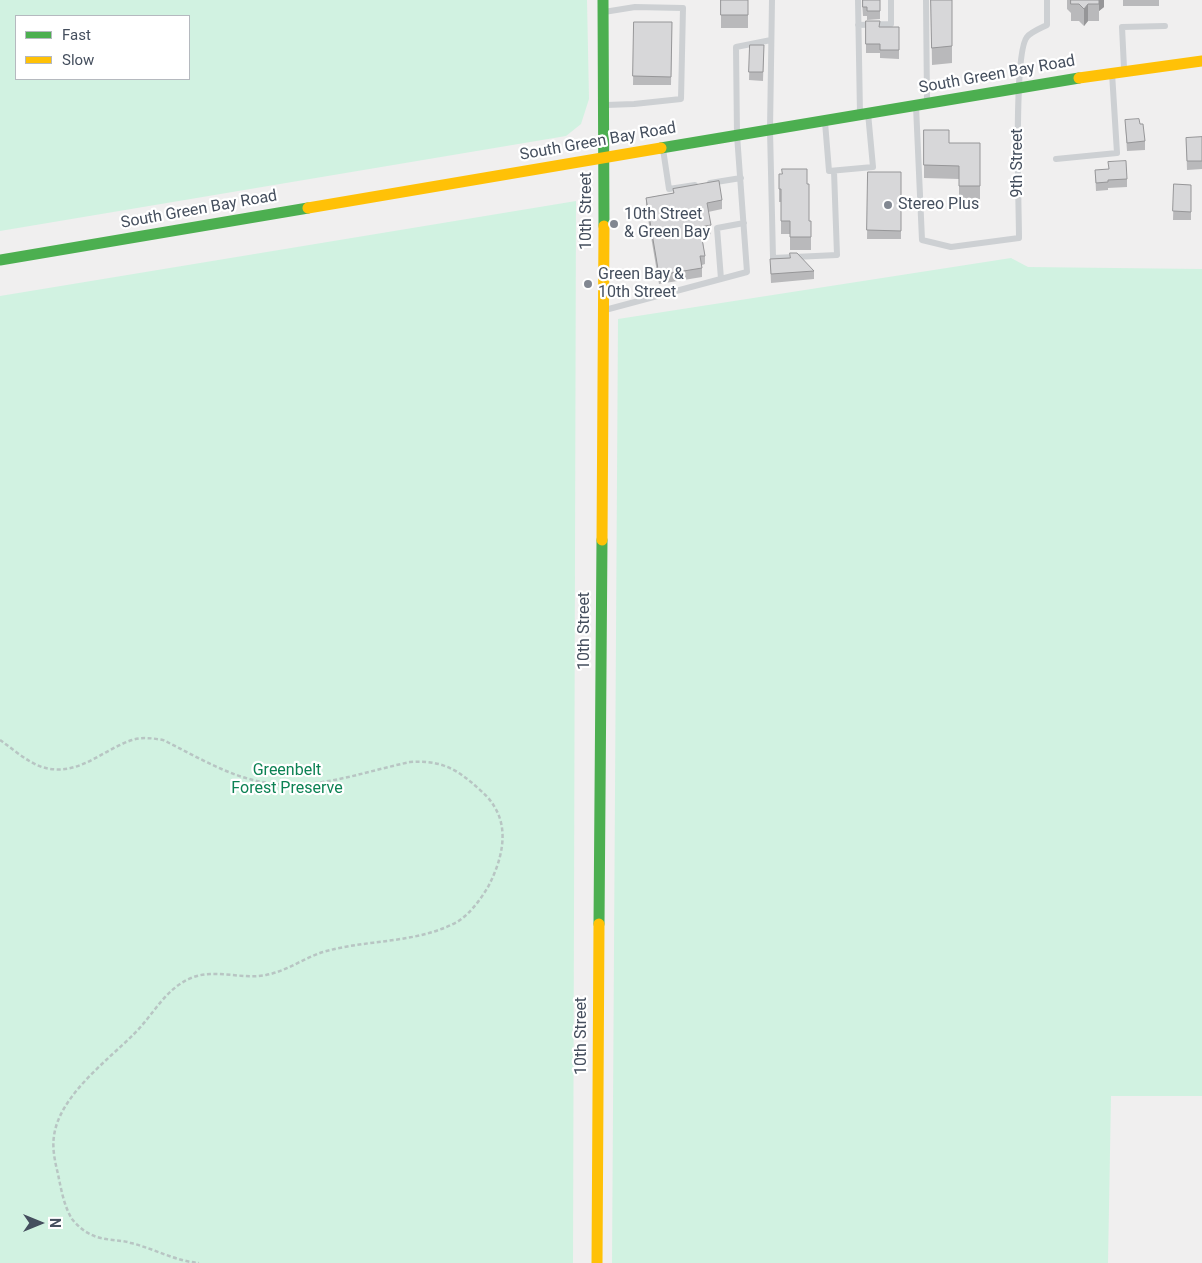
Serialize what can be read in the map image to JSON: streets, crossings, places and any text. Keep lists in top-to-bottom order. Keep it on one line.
{"streets":{"street":["South Green Bay Road","10th Street"],"lane":["9th Street"]},"crossings":[["South Green Bay Road","9th Street"],["South Green Bay Road","10th Street"]],"parks":["Greenbelt Forest Preserve"],"places":["Stereo Plus","10th Street & Green Bay","Green Bay & 10th Street"],"legend":["Fast","Slow"],"north":"right"}
